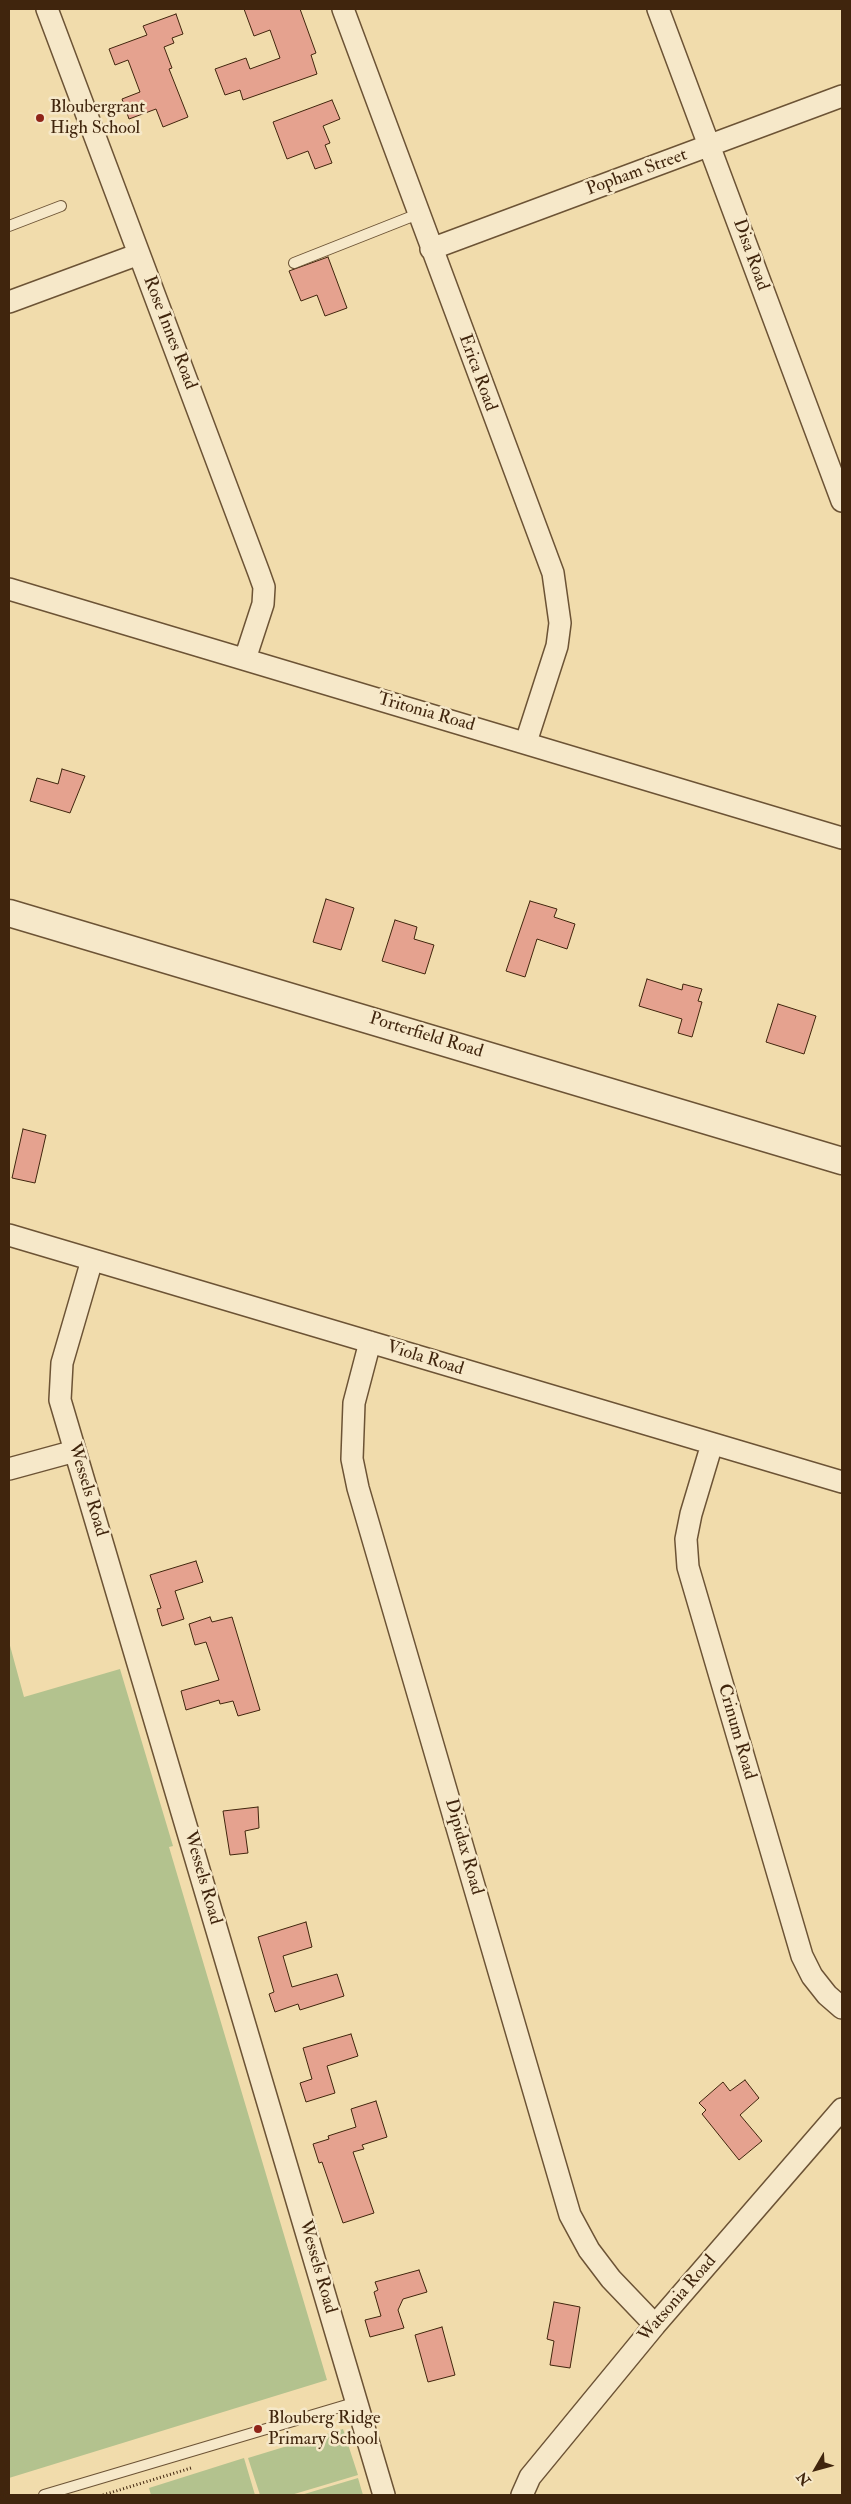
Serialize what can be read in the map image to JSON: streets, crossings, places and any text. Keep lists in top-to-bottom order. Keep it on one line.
{"streets":{"street":["Popham Street","Disa Road","Rose Innes Road","Erica Road","Tritonia Road","Porterfield Road","Viola Road","Wessels Road","Crinum Road","Dipidax Road","Watsonia Road"]},"crossings":[["Popham Street","Disa Road"],["Popham Street","Erica Road"],["Rose Innes Road","Tritonia Road"],["Erica Road","Tritonia Road"],["Viola Road","Wessels Road"],["Viola Road","Crinum Road"],["Viola Road","Dipidax Road"],["Dipidax Road","Watsonia Road"]],"places":["Bloubergrant High School","Blouberg Ridge Primary School"],"north":"bottom left"}
